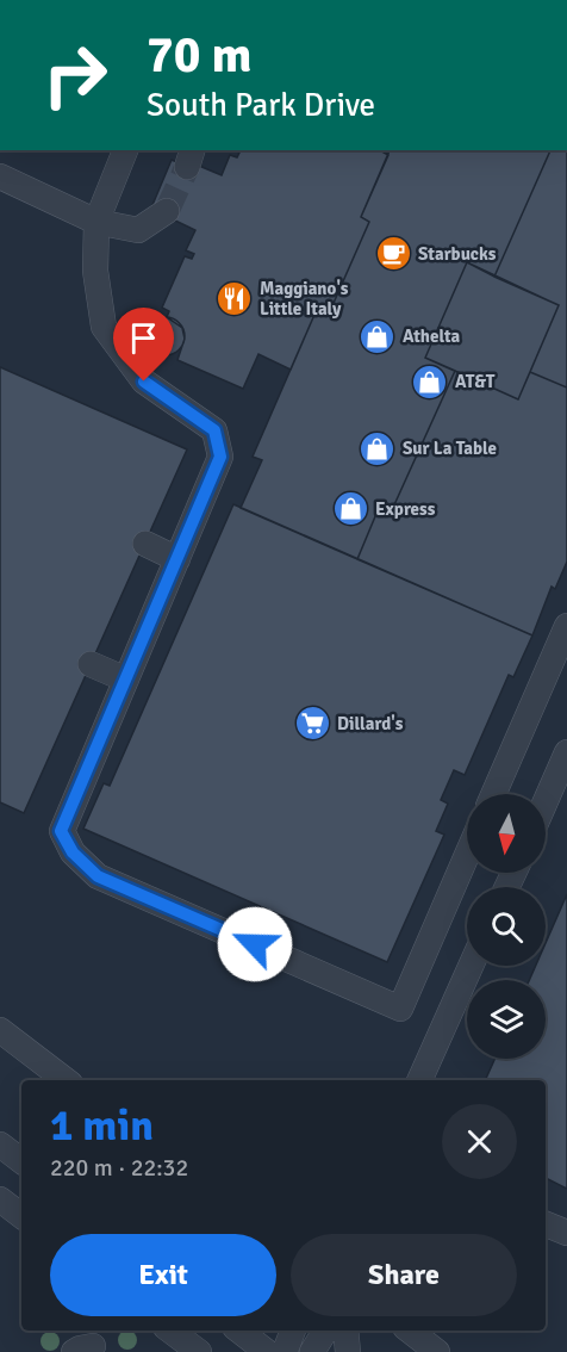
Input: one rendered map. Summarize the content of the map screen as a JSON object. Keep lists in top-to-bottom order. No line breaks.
{"places":{"cafe":["Starbucks"],"restaurant":["Maggiano's Little Italy"],"shop":["Athelta","AT&T","Sur La Table","Express"],"supermarket":["Dillard's"]},"north":"bottom","page":{"turn":["70 m","South Park Drive"],"heading":["1 min","220 m · 22:32"],"buttons":["Exit","Share"]}}
